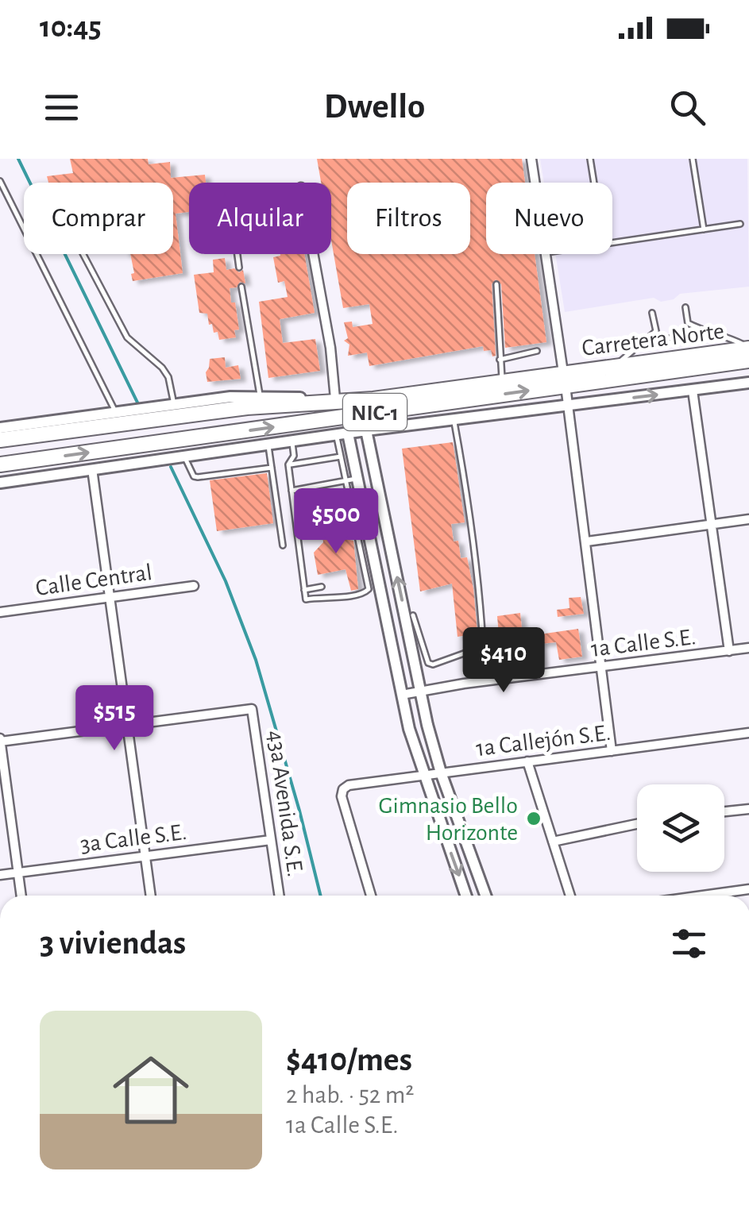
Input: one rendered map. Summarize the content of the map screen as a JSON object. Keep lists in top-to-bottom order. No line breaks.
{"streets":{"highway":["Carretera Norte","NIC-1"],"street":["Calle Central","1a Calle S.E.","1a Callejón S.E.","43a Avenida S.E.","3a Calle S.E."]},"crossings":[["Carretera Norte","NIC-1"],["43a Avenida S.E.","3a Calle S.E."]],"places":["Gimnasio Bello Horizonte"],"page":{"status":"10:45","header":"Dwello","chip":["Comprar","Alquilar","Filtros","Nuevo"],"price":["$500","$410","$515"],"heading":"3 viviendas","list":[{"name":"$410/mes","note":"2 hab. · 52 m² · 1a Calle S.E."}]}}
